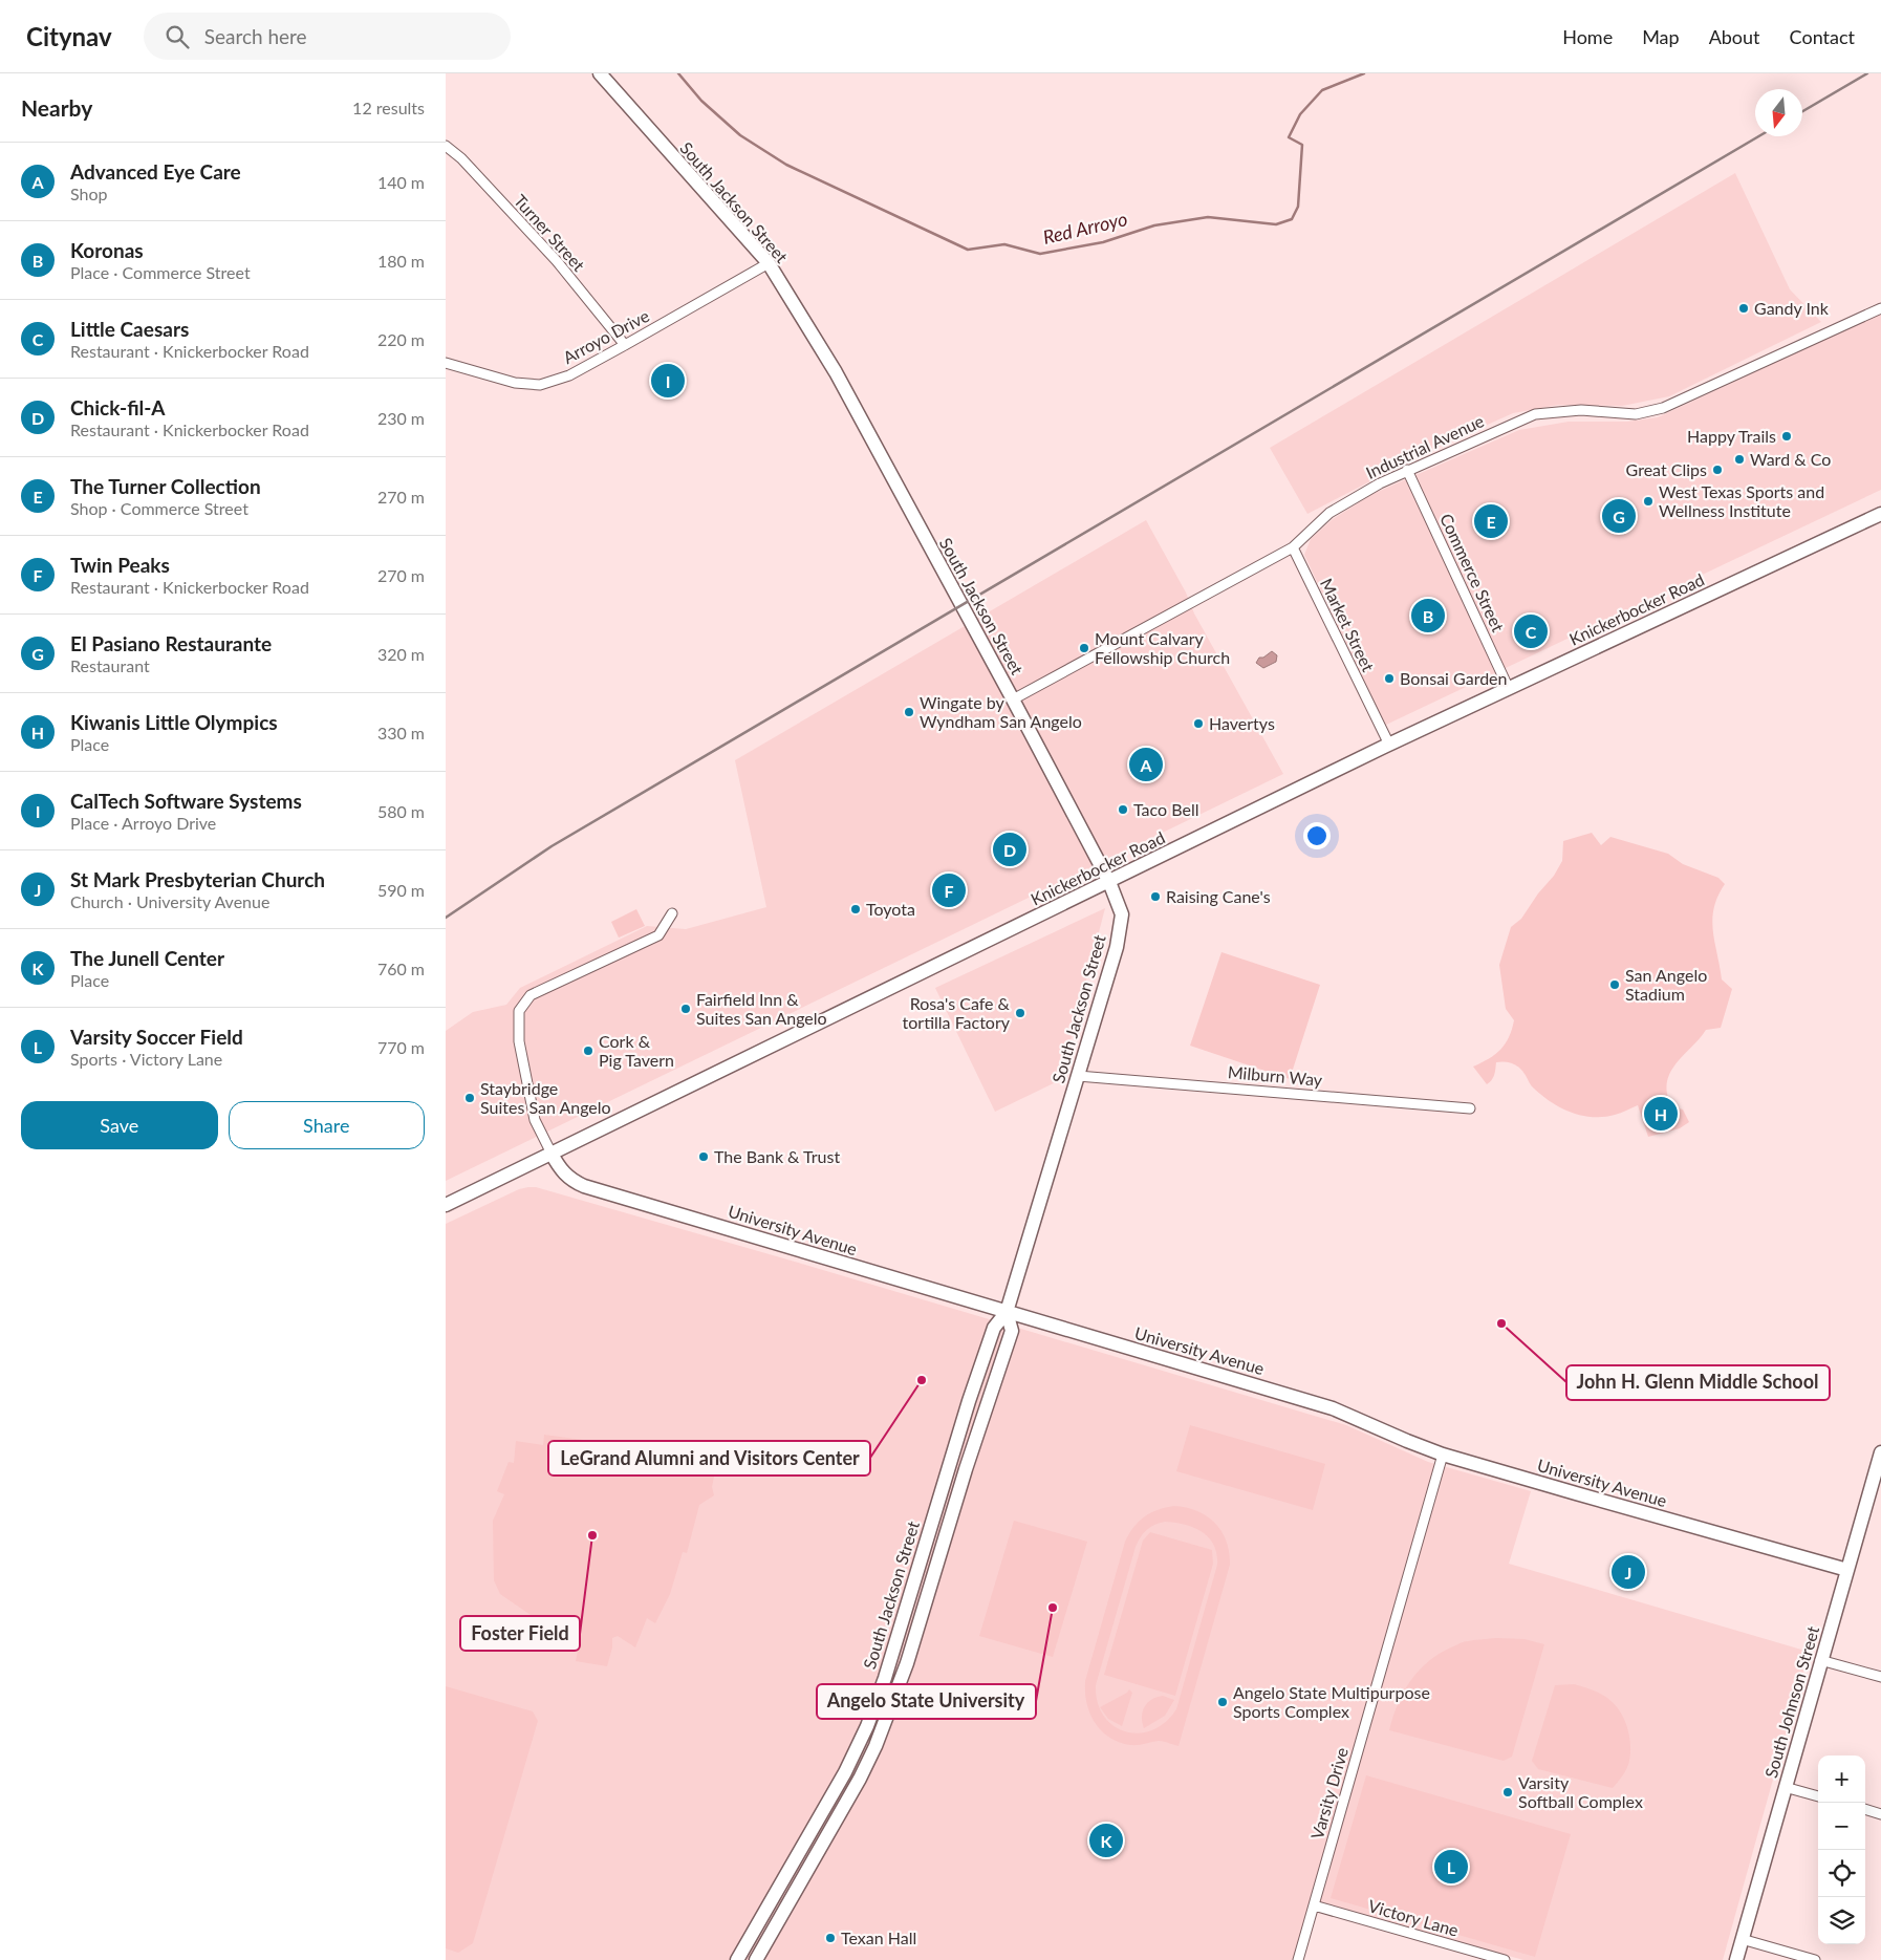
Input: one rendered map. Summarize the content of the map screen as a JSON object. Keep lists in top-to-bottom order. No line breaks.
{"streets":{"street":["South Jackson Street","Turner Street","Arroyo Drive","Industrial Avenue","Commerce Street","Knickerbocker Road","Market Street","Milburn Way","University Avenue","South Johnson Street","Varsity Drive","Victory Lane"]},"crossings":[["South Jackson Street","Arroyo Drive"],["South Jackson Street","Industrial Avenue"],["South Jackson Street","Knickerbocker Road"],["South Jackson Street","Milburn Way"],["South Jackson Street","University Avenue"],["Turner Street","Arroyo Drive"],["Industrial Avenue","Commerce Street"],["Industrial Avenue","Market Street"],["Commerce Street","Knickerbocker Road"],["Knickerbocker Road","Market Street"],["Knickerbocker Road","University Avenue"],["University Avenue","South Johnson Street"],["University Avenue","Varsity Drive"],["Varsity Drive","Victory Lane"]],"water":["Red Arroyo"],"places":["Gandy Ink","Happy Trails","Ward & Co","Great Clips","West Texas Sports and Wellness Institute","Mount Calvary Fellowship Church","Bonsai Garden","Wingate by Wyndham San Angelo","Havertys","Taco Bell","Raising Cane's","Toyota","San Angelo Stadium","Fairfield Inn & Suites San Angelo","Rosa's Cafe & tortilla Factory","Cork & Pig Tavern","Staybridge Suites San Angelo","The Bank & Trust","John H. Glenn Middle School","LeGrand Alumni and Visitors Center","Foster Field","Angelo State University","Angelo State Multipurpose Sports Complex","Varsity Softball Complex","Texan Hall"],"north":"bottom","page":{"header":"Citynav","search":"Search here","nav":["Home","Map","About","Contact"],"heading":["Nearby","12 results"],"list":[{"mark":"A","name":"Advanced Eye Care","note":"Shop","value":"140 m"},{"mark":"B","name":"Koronas","note":"Place · Commerce Street","value":"180 m"},{"mark":"C","name":"Little Caesars","note":"Restaurant · Knickerbocker Road","value":"220 m"},{"mark":"D","name":"Chick-fil-A","note":"Restaurant · Knickerbocker Road","value":"230 m"},{"mark":"E","name":"The Turner Collection","note":"Shop · Commerce Street","value":"270 m"},{"mark":"F","name":"Twin Peaks","note":"Restaurant · Knickerbocker Road","value":"270 m"},{"mark":"G","name":"El Pasiano Restaurante","note":"Restaurant","value":"320 m"},{"mark":"H","name":"Kiwanis Little Olympics","note":"Place","value":"330 m"},{"mark":"I","name":"CalTech Software Systems","note":"Place · Arroyo Drive","value":"580 m"},{"mark":"J","name":"St Mark Presbyterian Church","note":"Church · University Avenue","value":"590 m"},{"mark":"K","name":"The Junell Center","note":"Place","value":"760 m"},{"mark":"L","name":"Varsity Soccer Field","note":"Sports · Victory Lane","value":"770 m"}],"pins":["I","G","E","B","C","A","D","F","H","J","K","L"],"buttons":["Save","Share"],"map_buttons":["+","−"]}}
